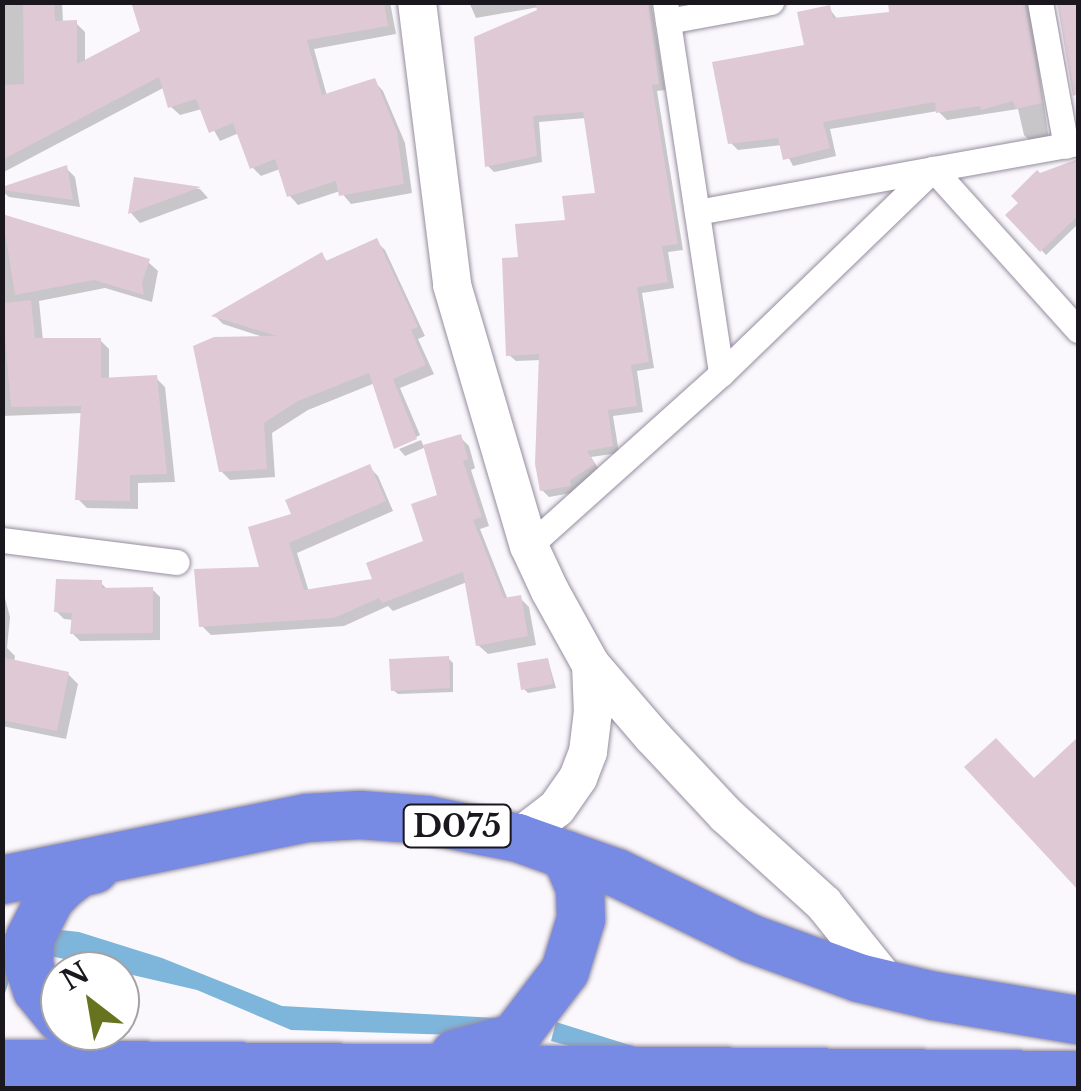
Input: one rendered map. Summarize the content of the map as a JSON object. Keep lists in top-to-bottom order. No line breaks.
{"streets":{"highway":["D075"]},"north":"top left"}
